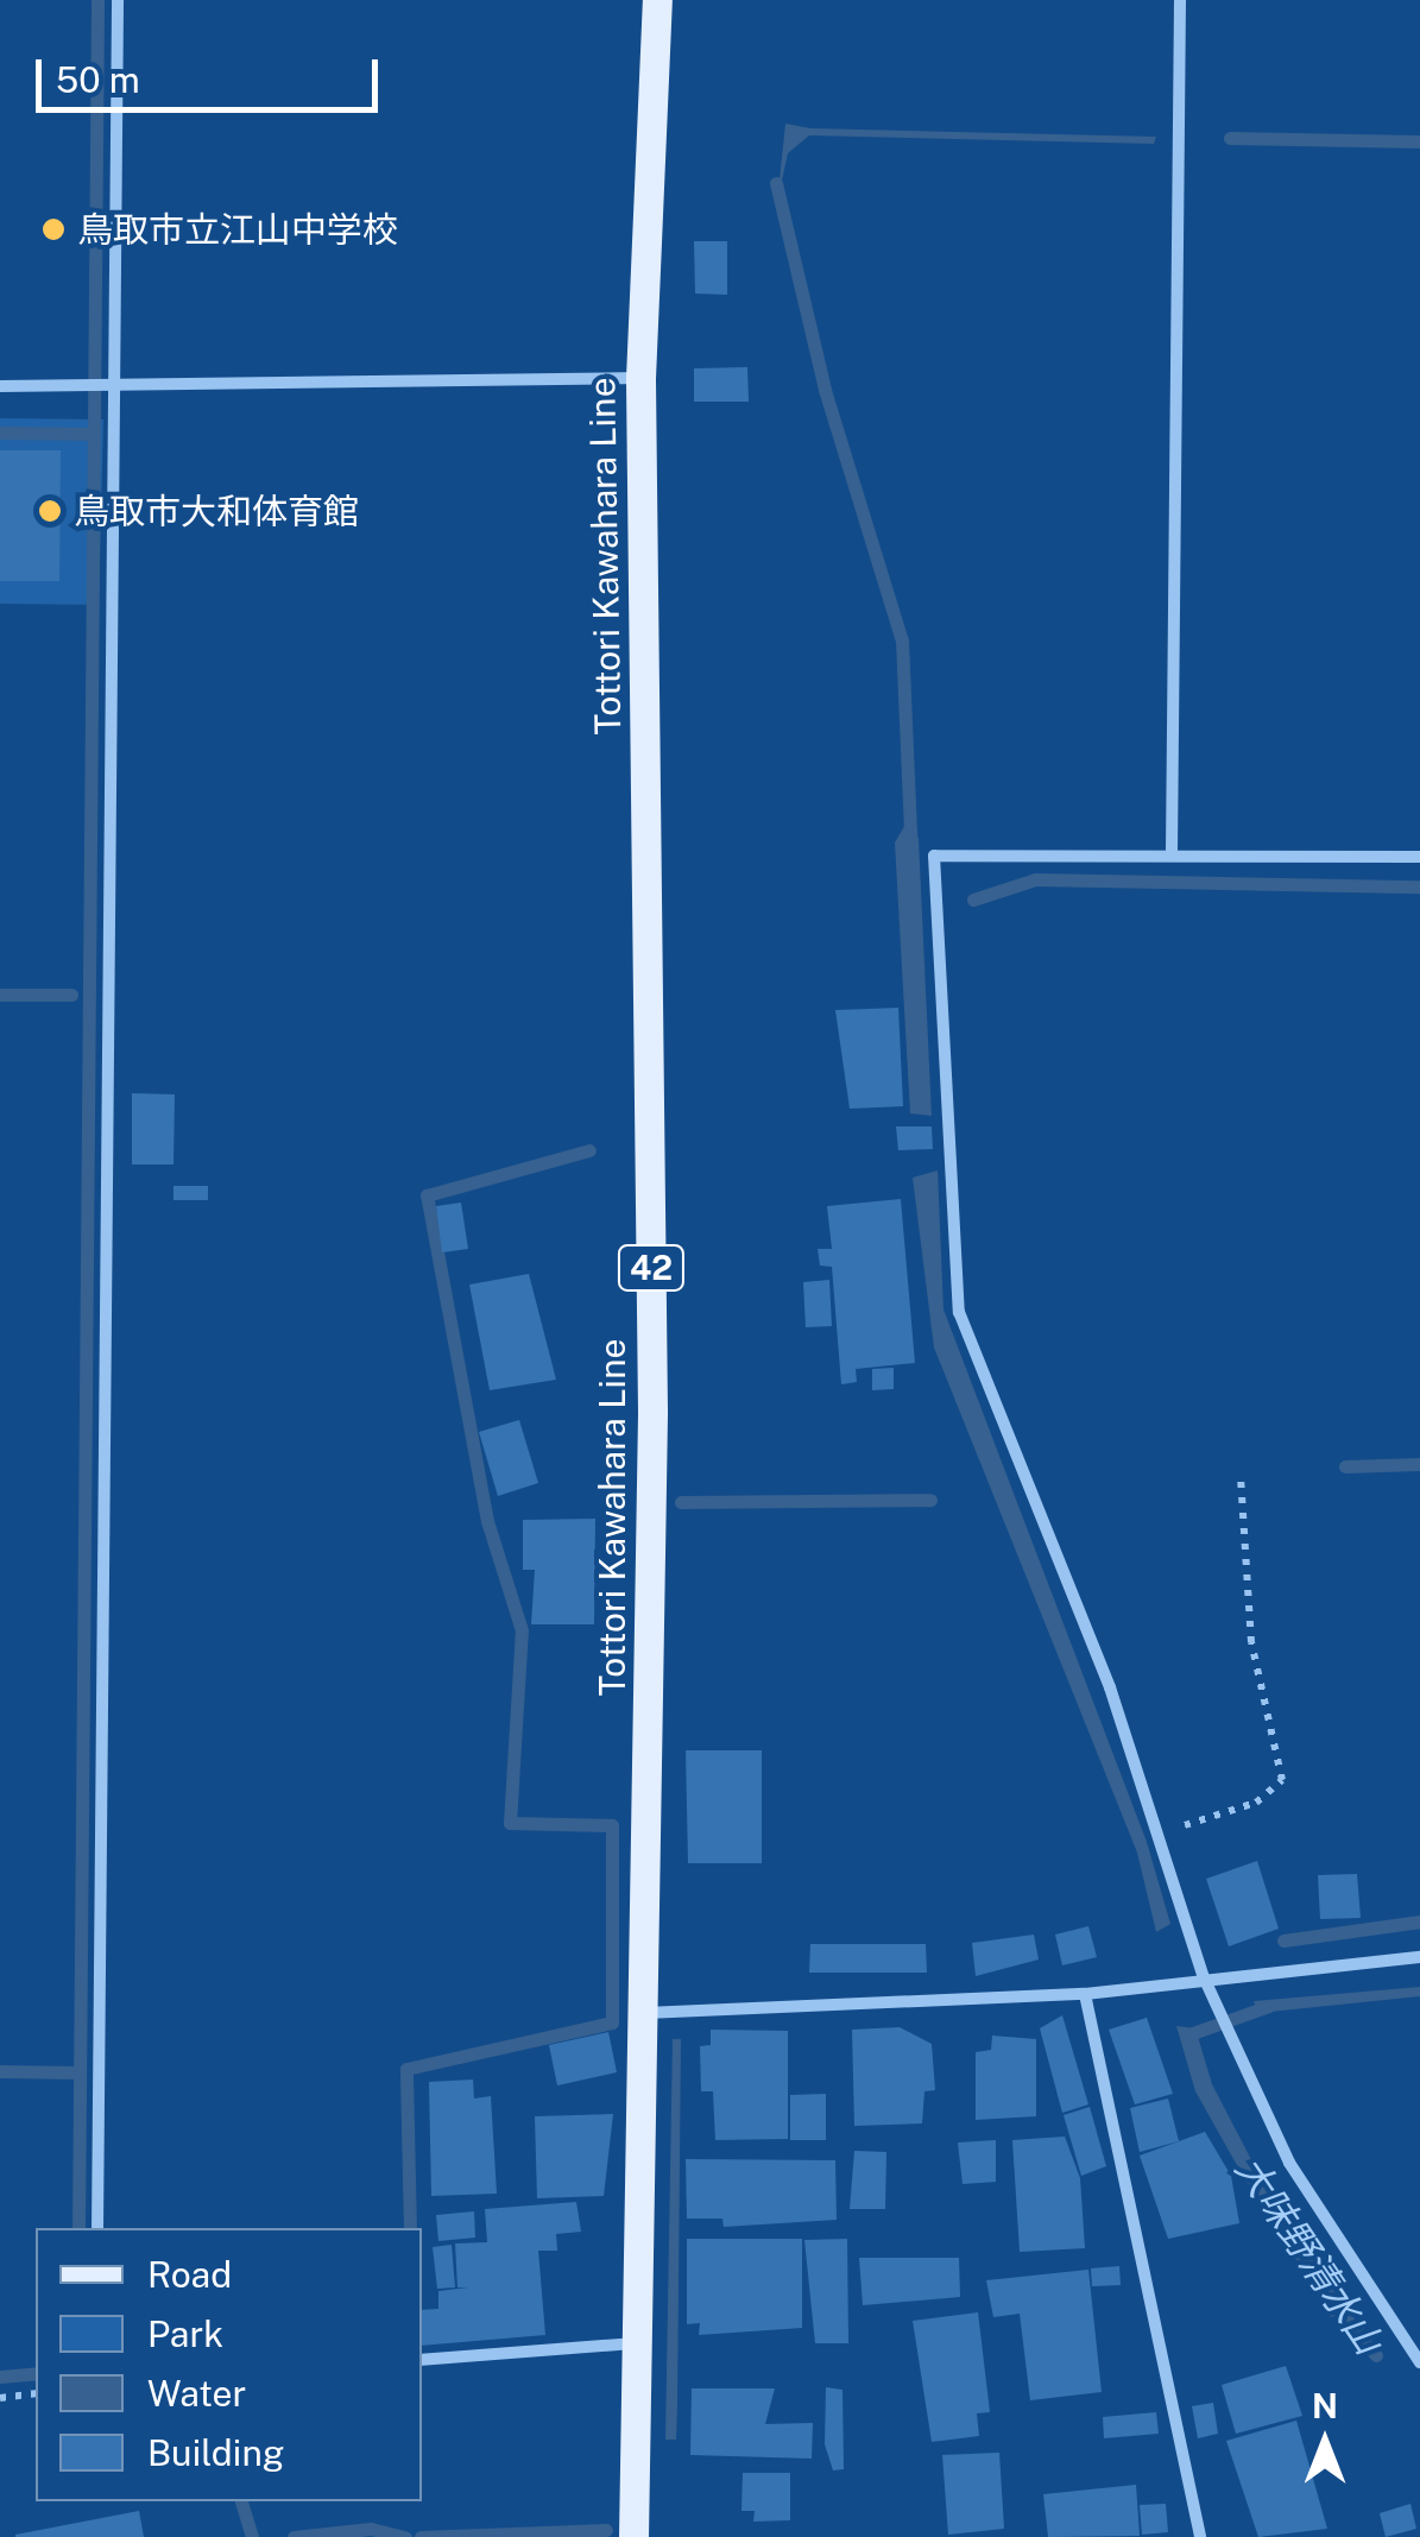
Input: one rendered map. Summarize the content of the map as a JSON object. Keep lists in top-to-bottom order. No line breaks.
{"streets":{"main road":["Tottori Kawahara Line","42"]},"water":["大味野清水山"],"places":["鳥取市立江山中学校","鳥取市大和体育館"],"legend":["Road","Park","Water","Building"],"scale_bar":"50 m","north":"top"}
